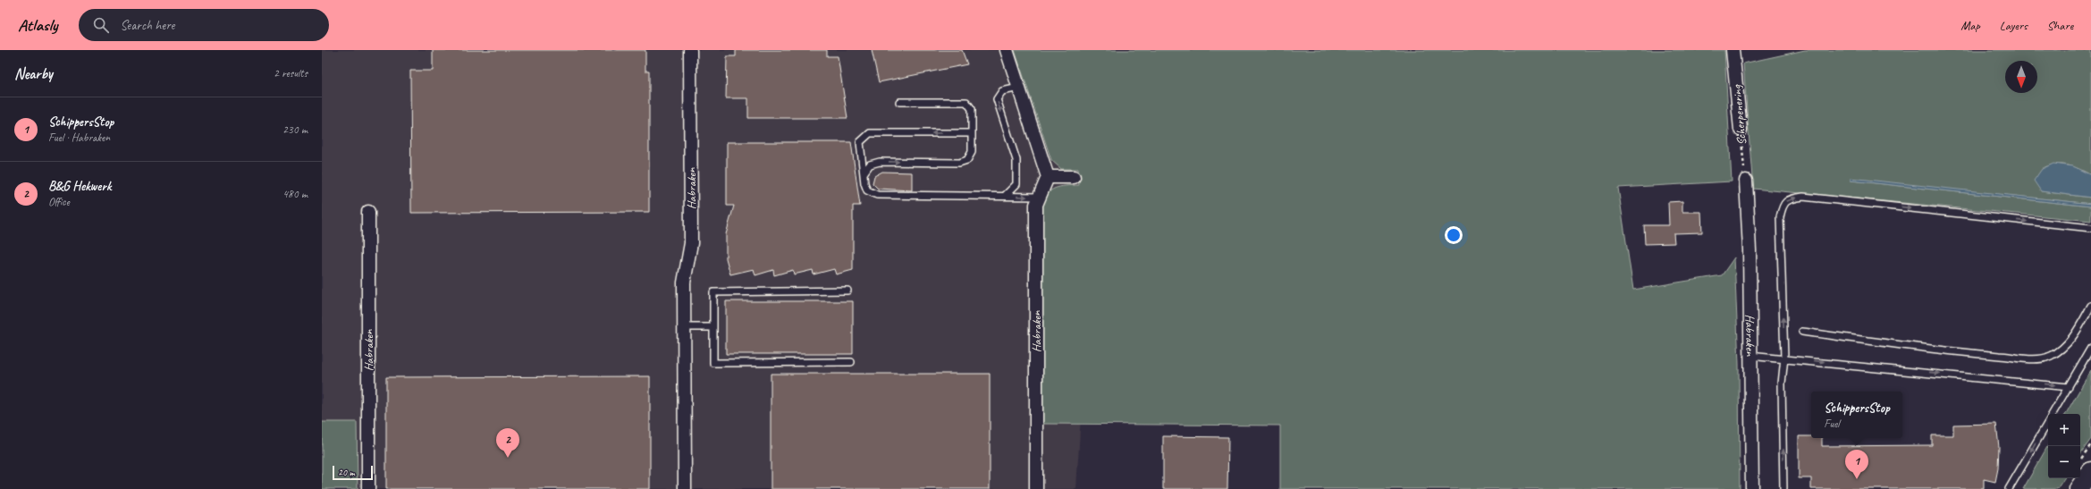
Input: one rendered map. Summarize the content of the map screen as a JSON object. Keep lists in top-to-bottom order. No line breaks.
{"streets":{"street":["Scherpenering","Habraken"]},"crossings":[["Scherpenering","Habraken"]],"scale_bar":"20 m","north":"bottom","page":{"header":"Atlasly","search":"Search here","nav":["Map","Layers","Share"],"heading":["Nearby","2 results"],"list":[{"mark":"1","name":"SchippersStop","note":"Fuel · Habraken","value":"230 m"},{"mark":"2","name":"B&G Hekwerk","note":"Office","value":"480 m"}],"popup":["SchippersStop","Fuel"],"map_buttons":["+","−"],"pins":["2","1"],"scale":"20 m"}}
